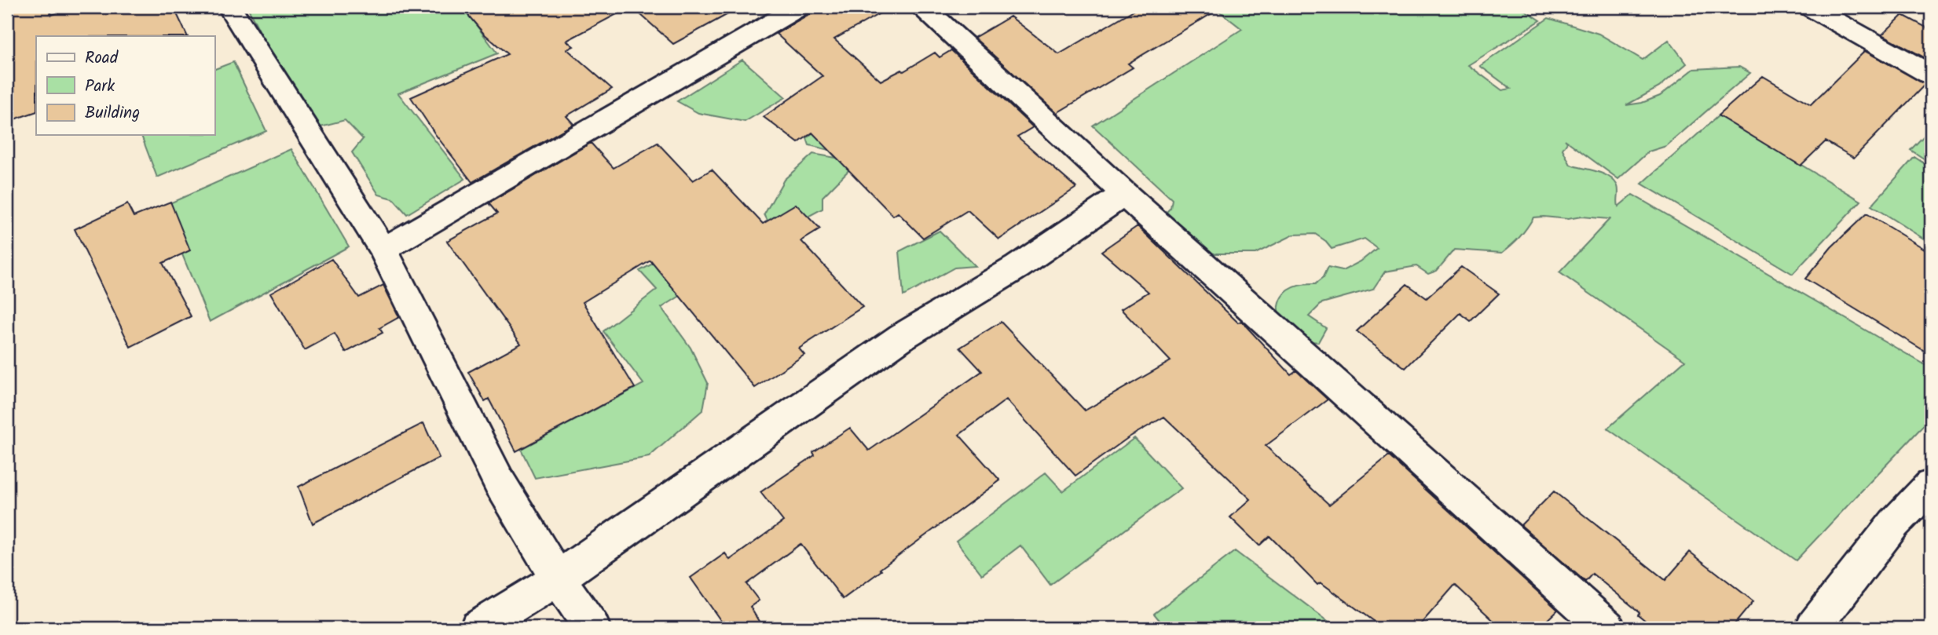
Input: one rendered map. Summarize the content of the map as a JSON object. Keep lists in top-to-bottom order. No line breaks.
{"legend":["Road","Park","Building"]}
